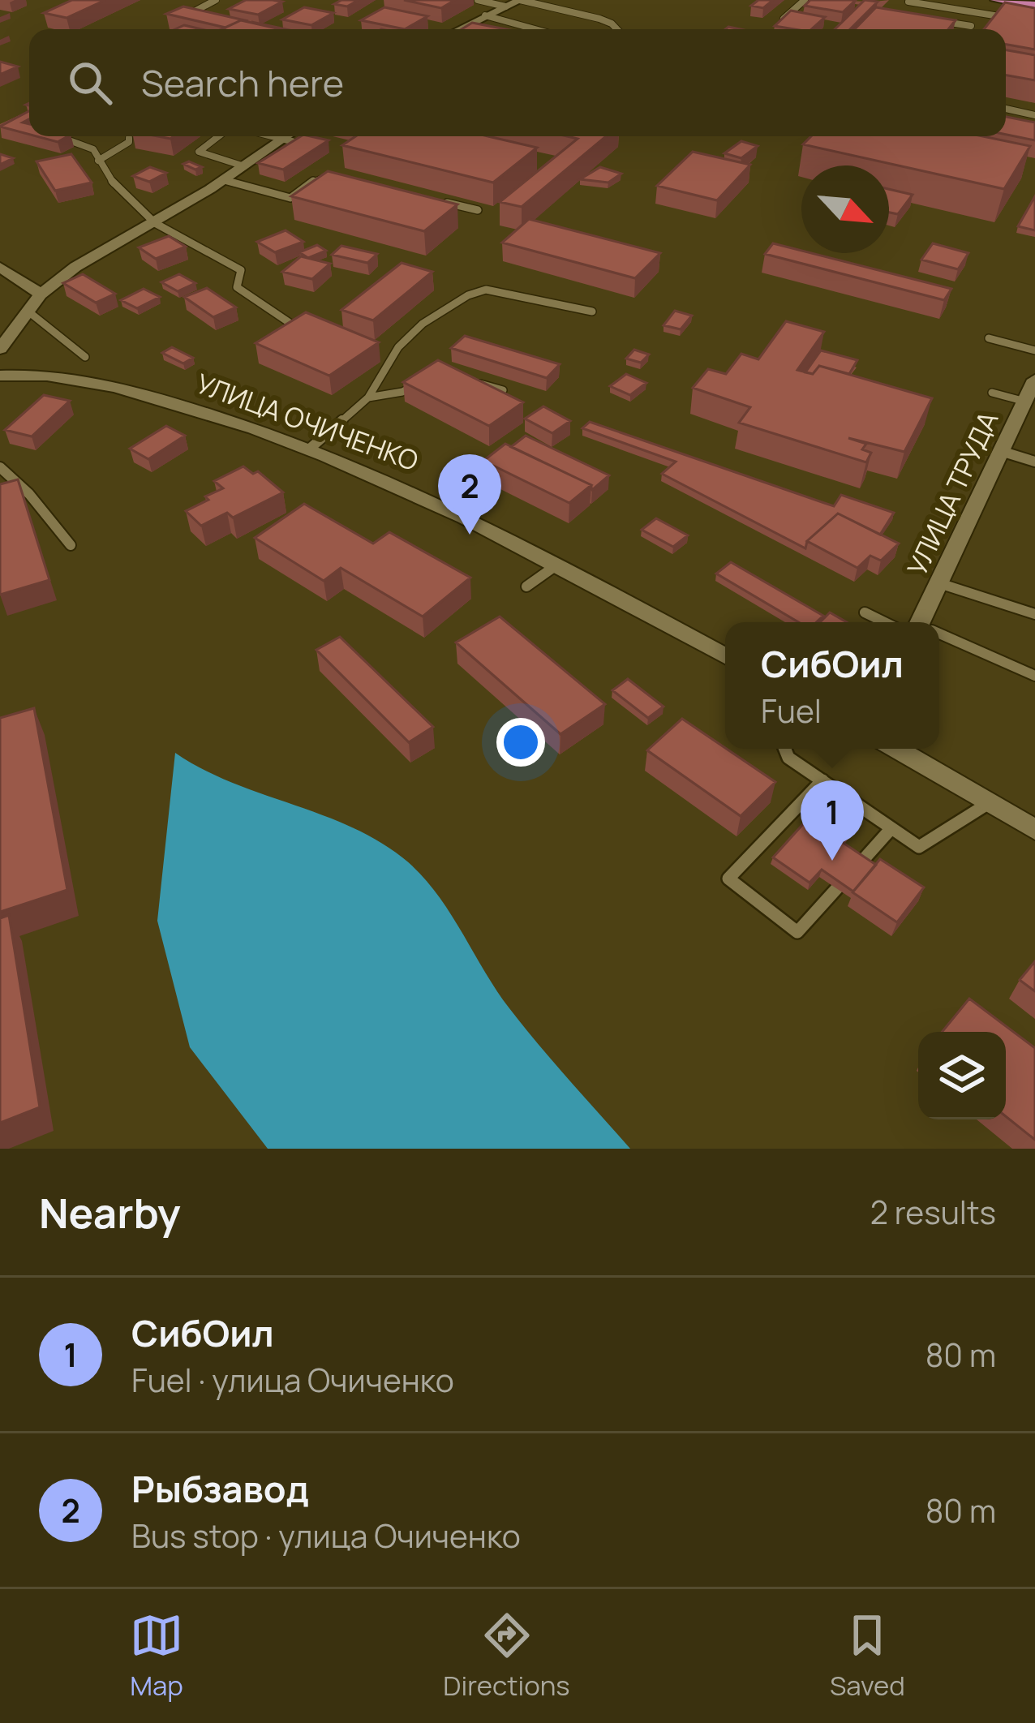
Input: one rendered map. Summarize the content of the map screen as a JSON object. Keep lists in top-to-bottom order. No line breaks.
{"streets":{"street":["УЛИЦА ОЧИЧЕНКО","УЛИЦА ТРУДА"]},"north":"bottom right","page":{"search":"Search here","pins":["2","1"],"popup":["СибОил","Fuel"],"heading":["Nearby","2 results"],"list":[{"mark":"1","name":"СибОил","note":"Fuel · улица Очиченко","value":"80 m"},{"mark":"2","name":"Рыбзавод","note":"Bus stop · улица Очиченко","value":"80 m"}],"nav":["Map","Directions","Saved"]}}
